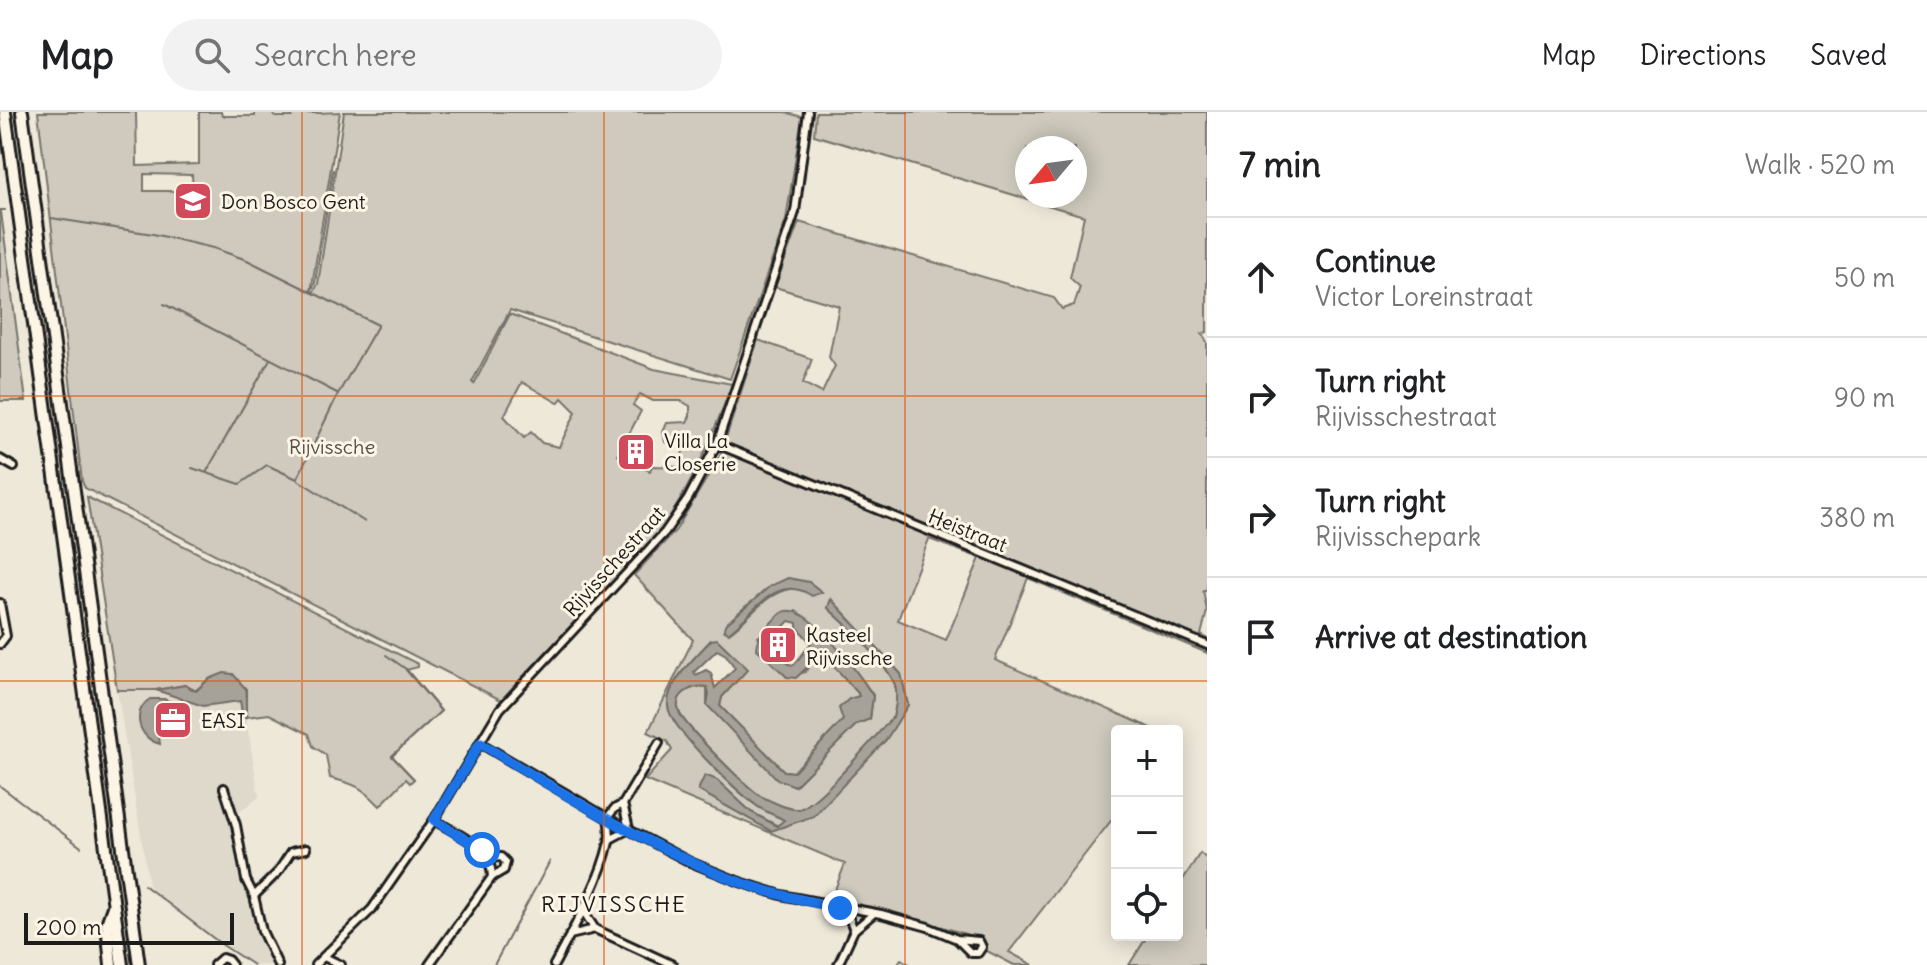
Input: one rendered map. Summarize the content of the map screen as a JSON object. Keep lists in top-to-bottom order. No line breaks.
{"streets":{"street":["Heistraat","Rijvisschestraat"]},"crossings":[["Heistraat","Rijvisschestraat"]],"districts":["RIJVISSCHE"],"parks":["Rijvissche"],"places":{"school or university":["Don Bosco Gent"],"building":["Villa La Closerie","Kasteel Rijvissche"],"office":["EASI"]},"scale_bar":"200 m","north":"bottom left","page":{"header":"Map","search":"Search here","nav":["Map","Directions","Saved"],"heading":["7 min","Walk · 520 m"],"list":[["Continue","Victor Loreinstraat","50 m"],["Turn right","Rijvisschestraat","90 m"],["Turn right","Rijvisschepark","380 m"],"Arrive at destination"],"map_buttons":["+","−"],"scale":"200 m"}}
